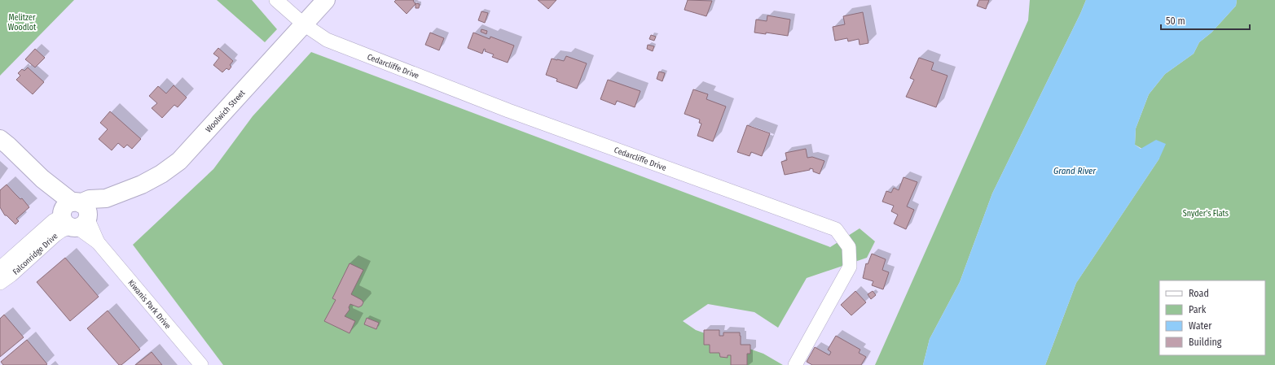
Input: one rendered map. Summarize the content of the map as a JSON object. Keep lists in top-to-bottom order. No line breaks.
{"streets":{"street":["Cedarcliffe Drive","Woolwich Street","Falconridge Drive","Kiwanis Park Drive"]},"crossings":[["Cedarcliffe Drive","Woolwich Street"],["Woolwich Street","Falconridge Drive"],["Woolwich Street","Kiwanis Park Drive"],["Falconridge Drive","Kiwanis Park Drive"]],"water":["Grand River"],"parks":["Melitzer Woodlot","Snyder's Flats"],"legend":["Road","Park","Water","Building"],"scale_bar":"50 m"}
